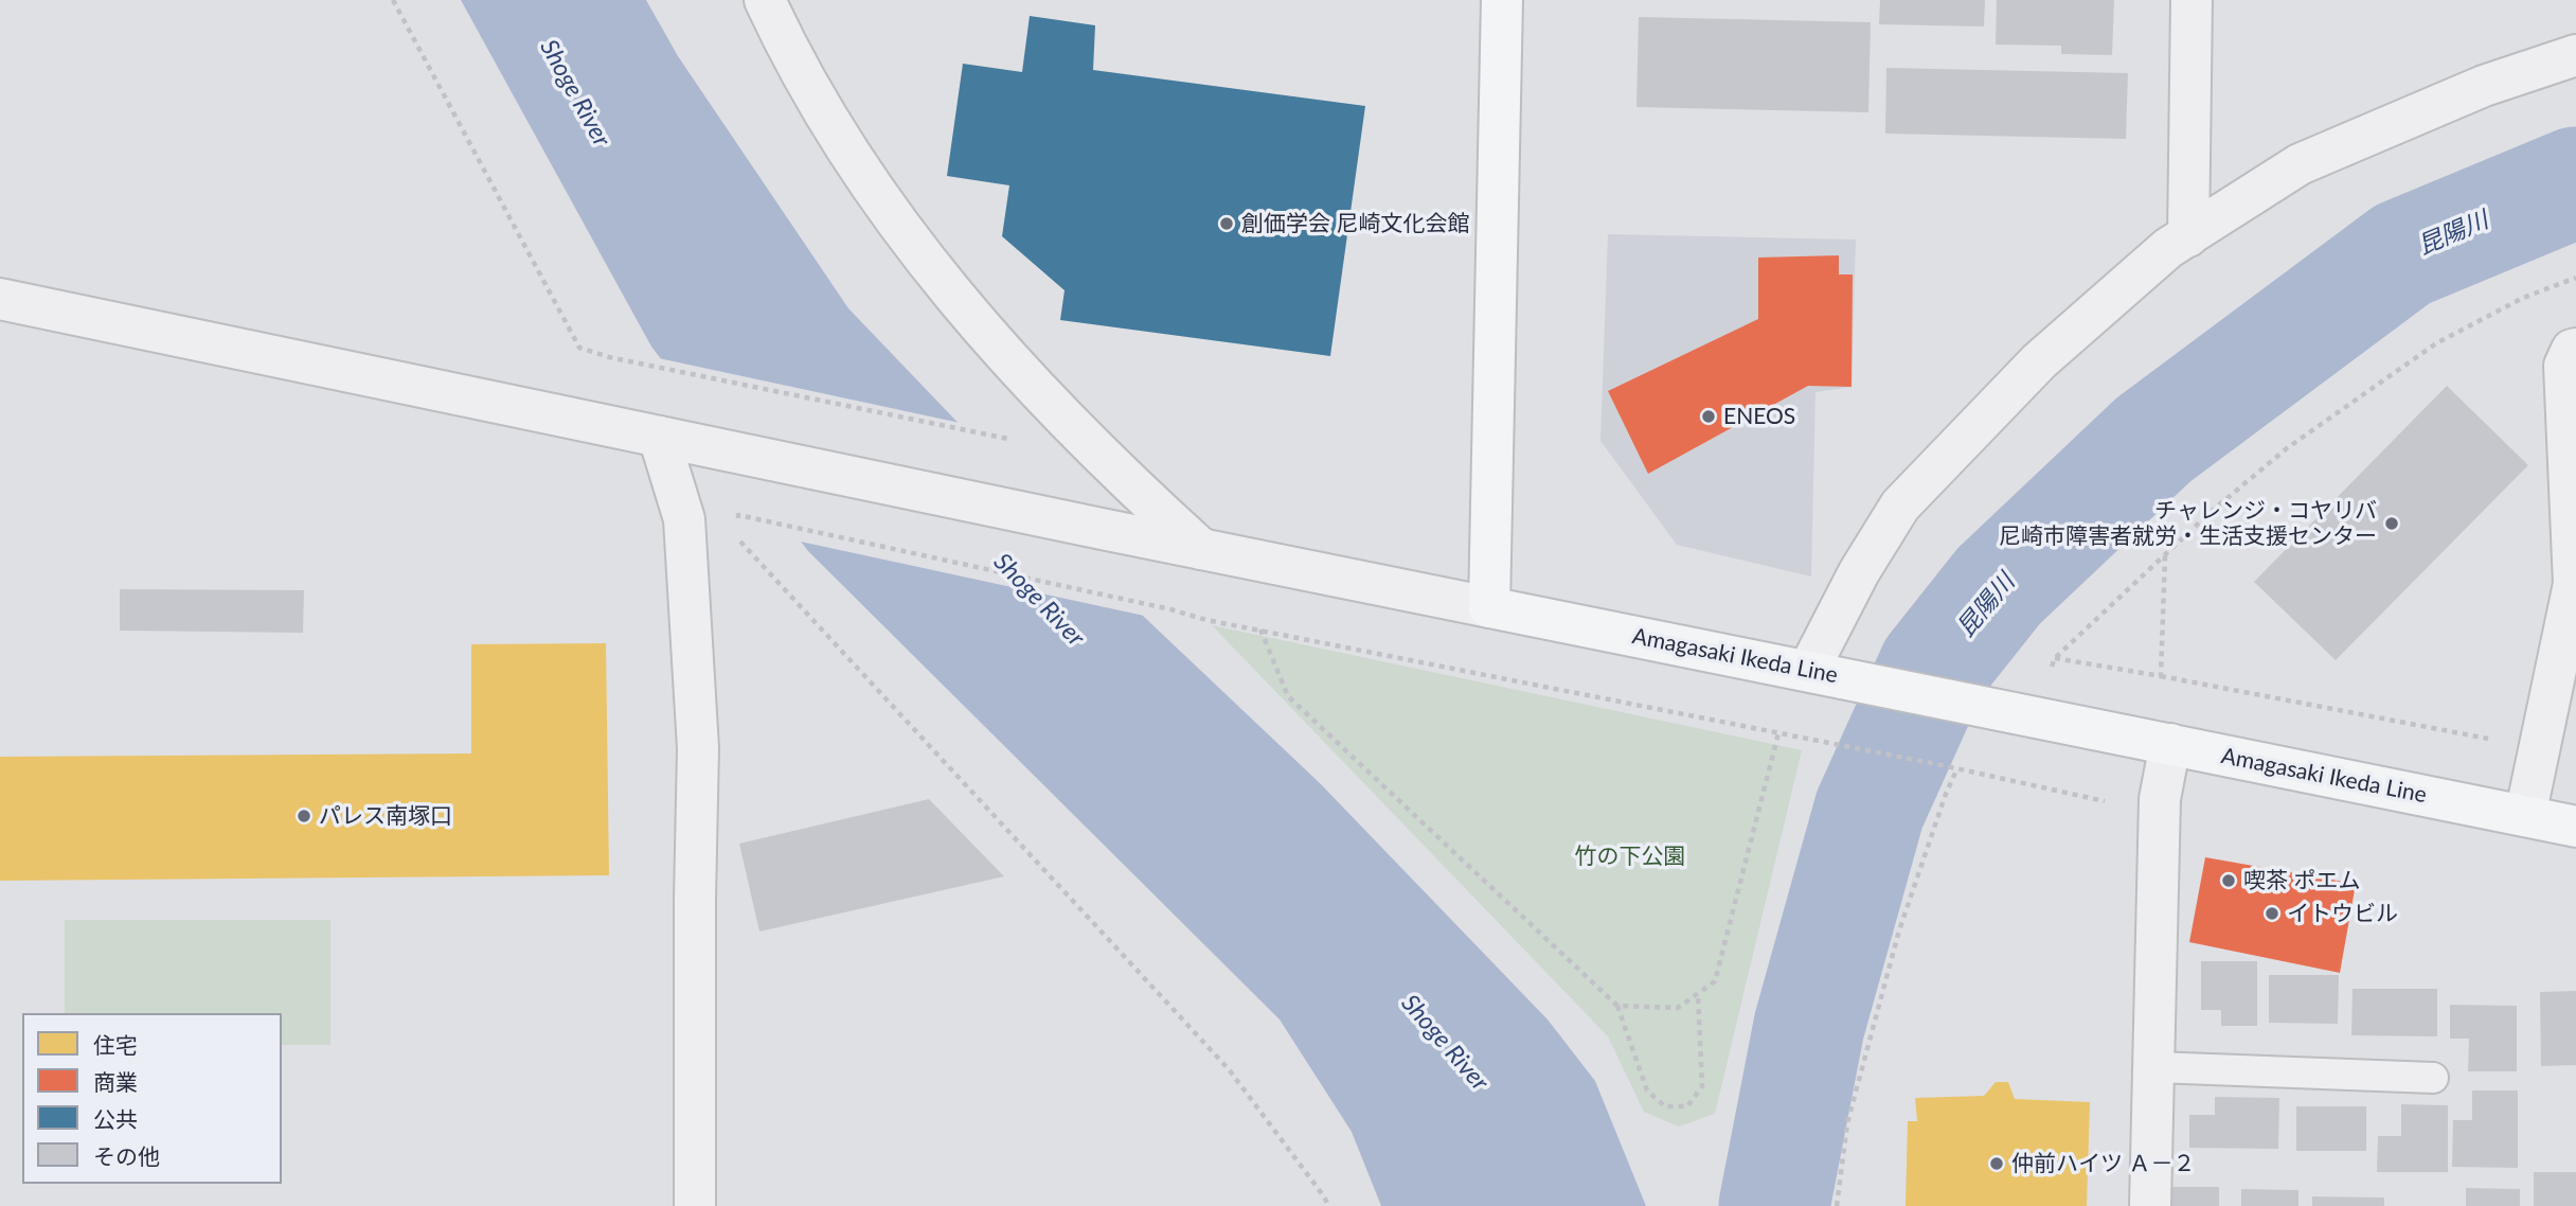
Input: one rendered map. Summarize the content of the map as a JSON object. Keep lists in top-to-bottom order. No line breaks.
{"streets":{"main road":["Amagasaki Ikeda Line"]},"water":["Shoge River","昆陽川"],"parks":["竹の下公園"],"places":["創価学会 尼崎文化会館","ENEOS","チャレンジ・コヤリバ 尼崎市障害者就労・生活支援センター","パレス南塚口","喫茶 ポエム","イトウビル","仲前ハイツ Ａ－２"],"legend":["住宅","商業","公共","その他"]}
